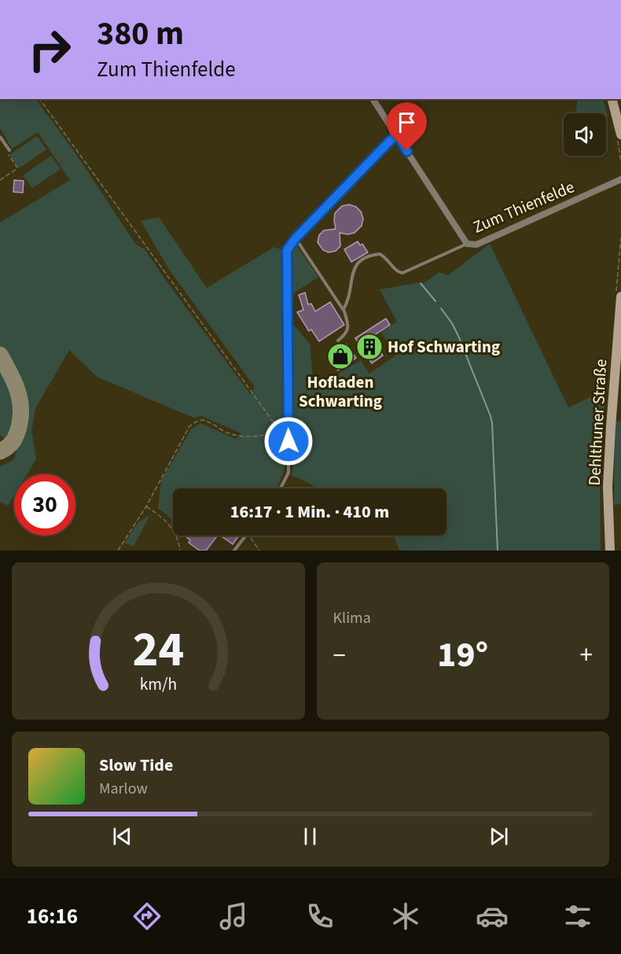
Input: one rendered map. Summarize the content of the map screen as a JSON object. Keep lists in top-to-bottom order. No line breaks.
{"streets":{"street":["Zum Thienfelde","Dehlthuner Straße"]},"places":{"building":["Hof Schwarting"],"shop":["Hofladen Schwarting"]},"page":{"turn":["380 m","Zum Thienfelde"],"limit":"30","trip":"16:17 · 1 Min. · 410 m","tile":"Klima","heat":["−","19°","+"],"song":["Slow Tide","Marlow"],"tabs":"16:16","gauge":["24","km/h"]}}
